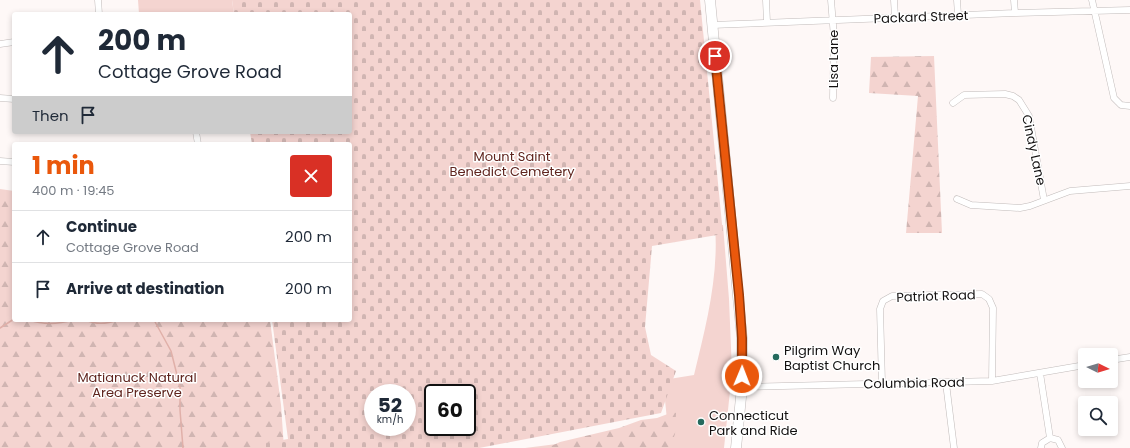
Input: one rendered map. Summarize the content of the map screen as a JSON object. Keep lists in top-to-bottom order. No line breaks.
{"streets":{"street":["Packard Street","Lisa Lane","Cindy Lane","Patriot Road","Columbia Road"]},"crossings":[["Packard Street","Lisa Lane"],["Patriot Road","Columbia Road"]],"parks":["Mount Saint Benedict Cemetery","Matianuck Natural Area Preserve"],"places":["Pilgrim Way Baptist Church","Connecticut Park and Ride"],"north":"right","page":{"turn":["200 m","Cottage Grove Road"],"then":"Then","heading":["1 min","400 m · 19:45"],"list":[{"name":"Continue","note":"Cottage Grove Road","value":"200 m"},{"name":"Arrive at destination","value":"200 m"}],"speed":"52 km/h","limit":"60"}}
